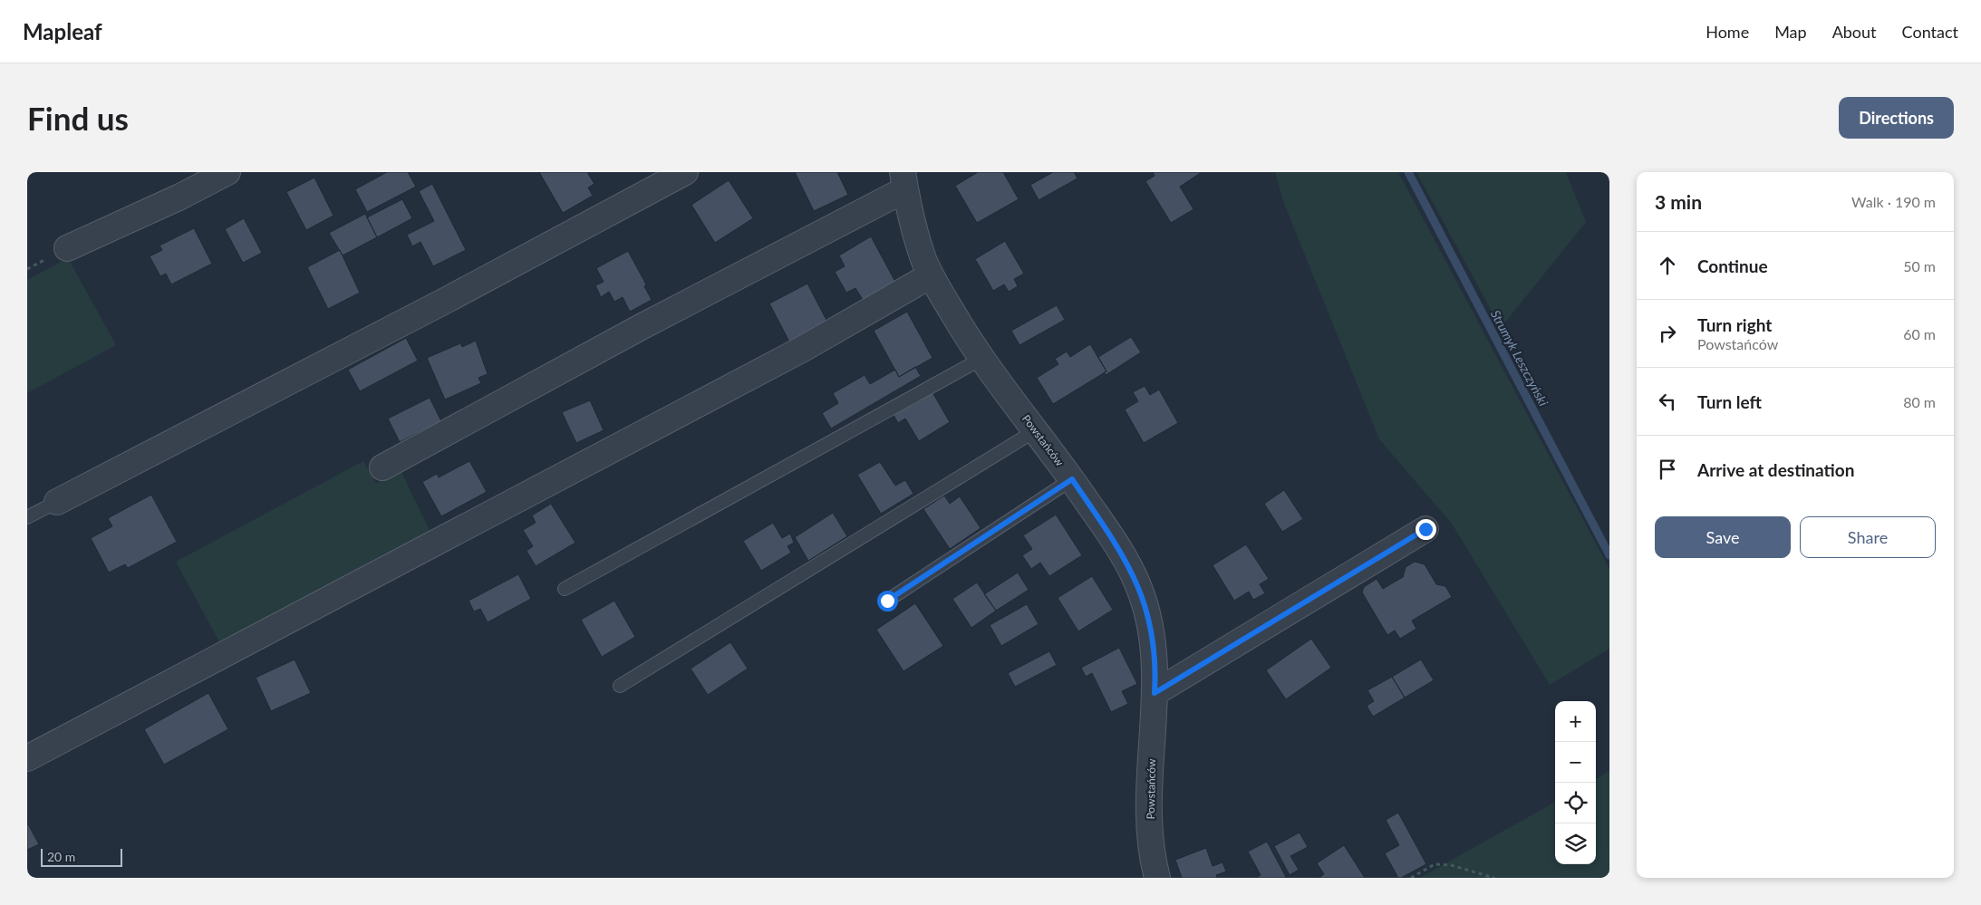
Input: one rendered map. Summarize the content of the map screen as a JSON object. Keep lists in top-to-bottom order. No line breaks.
{"streets":{"street":["Powstańców"]},"water":["Strumyk Leszczyński"],"scale_bar":"20 m","page":{"header":"Mapleaf","nav":["Home","Map","About","Contact"],"buttons":["Directions",["Save","Share"]],"title":"Find us","heading":["3 min","Walk · 190 m"],"list":[["Continue","50 m"],["Turn right","Powstańców","60 m"],["Turn left","80 m"],"Arrive at destination"],"map_buttons":["+","−"],"scale":"20 m"}}
